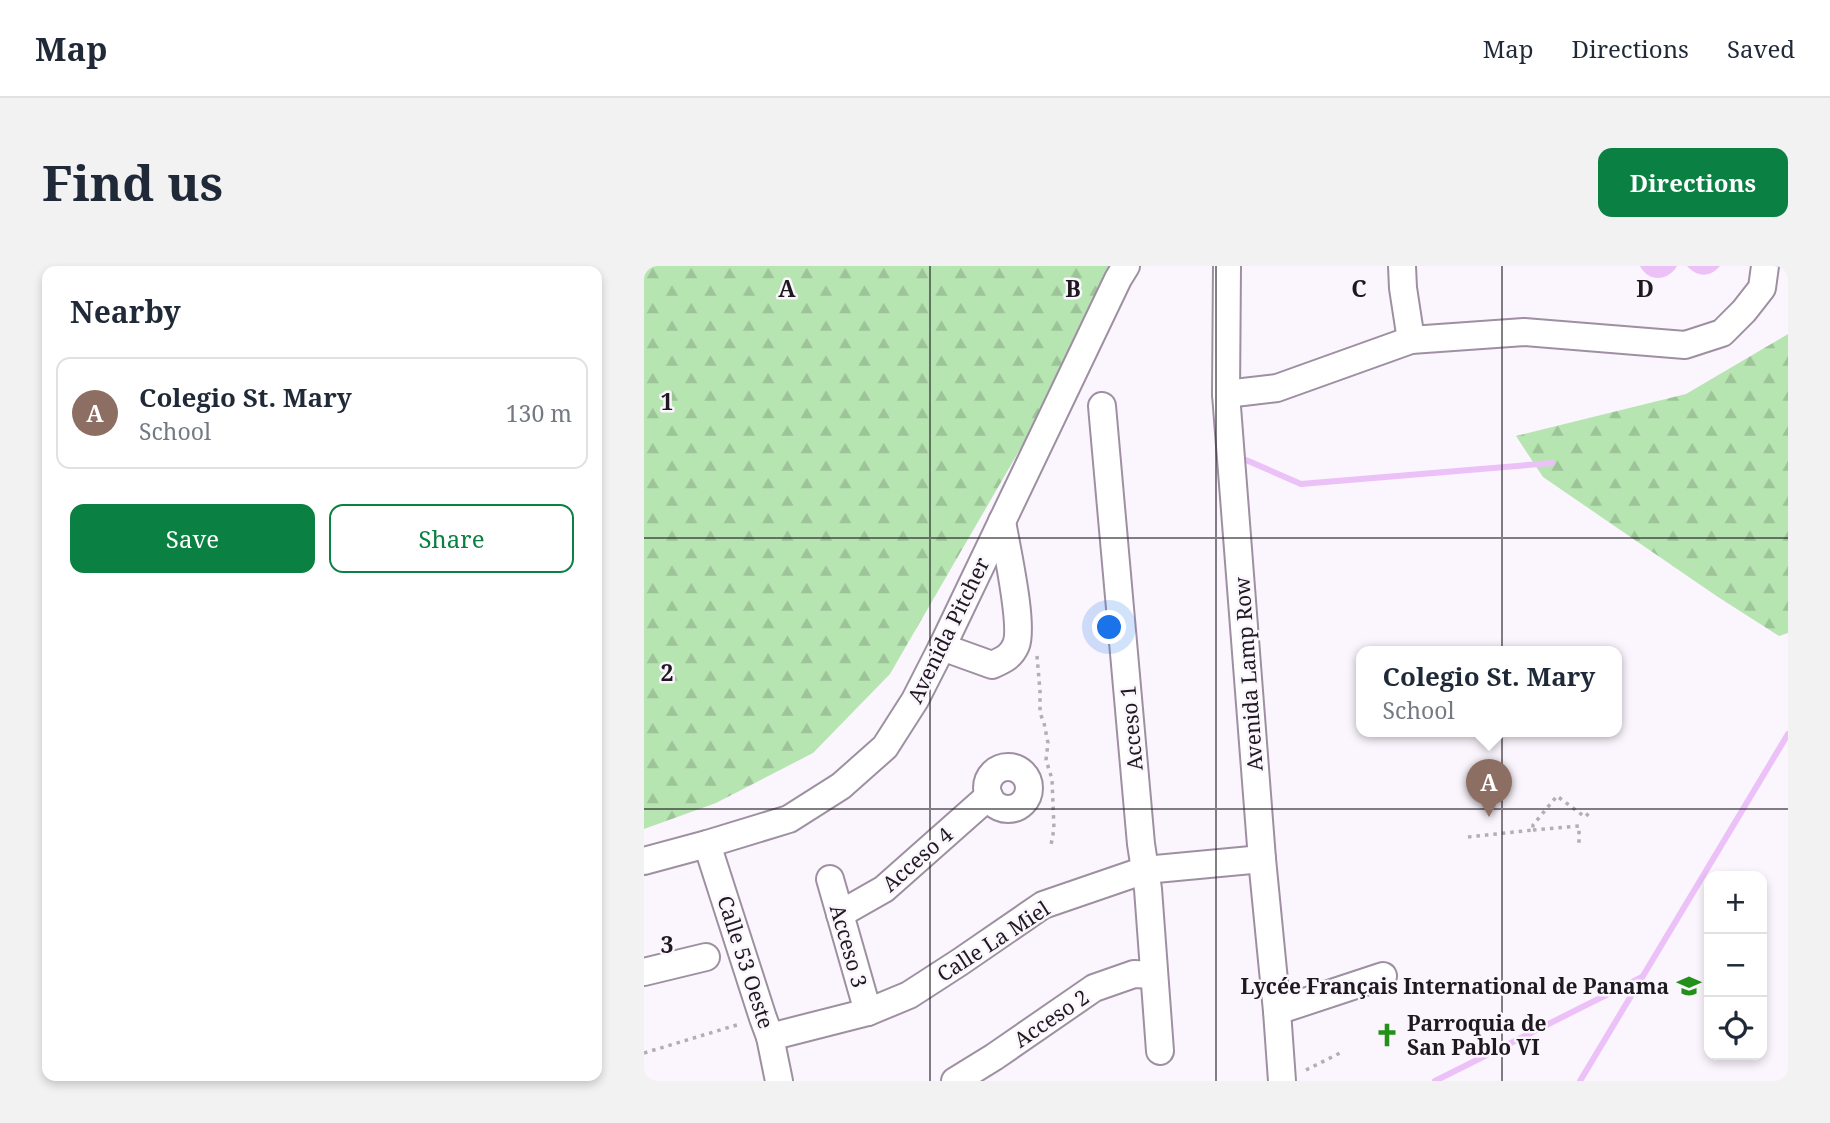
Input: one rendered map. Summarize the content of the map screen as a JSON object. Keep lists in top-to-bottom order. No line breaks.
{"streets":{"street":["Avenida Pitcher","Avenida Lamp Row","Acceso 1","Acceso 4","Calle La Miel","Acceso 3","Calle 53 Oeste","Acceso 2"]},"crossings":[["Avenida Pitcher","Calle 53 Oeste"],["Avenida Lamp Row","Calle La Miel"],["Acceso 1","Calle La Miel"],["Acceso 1","Acceso 2"],["Acceso 4","Acceso 3"],["Calle La Miel","Acceso 3"],["Calle La Miel","Calle 53 Oeste"]],"places":{"school or university":["Lycée Français International de Panama"],"church":["Parroquia de San Pablo VI"]},"page":{"header":"Map","nav":["Map","Directions","Saved"],"buttons":["Directions",["Save","Share"]],"title":"Find us","heading":"Nearby","list":[{"mark":"A","name":"Colegio St. Mary","note":"School","value":"130 m"}],"popup":["Colegio St. Mary","School"],"pins":"A","map_buttons":["+","−"]},"grid":{"columns":["A","B","C","D"],"rows":["1","2","3"]}}
